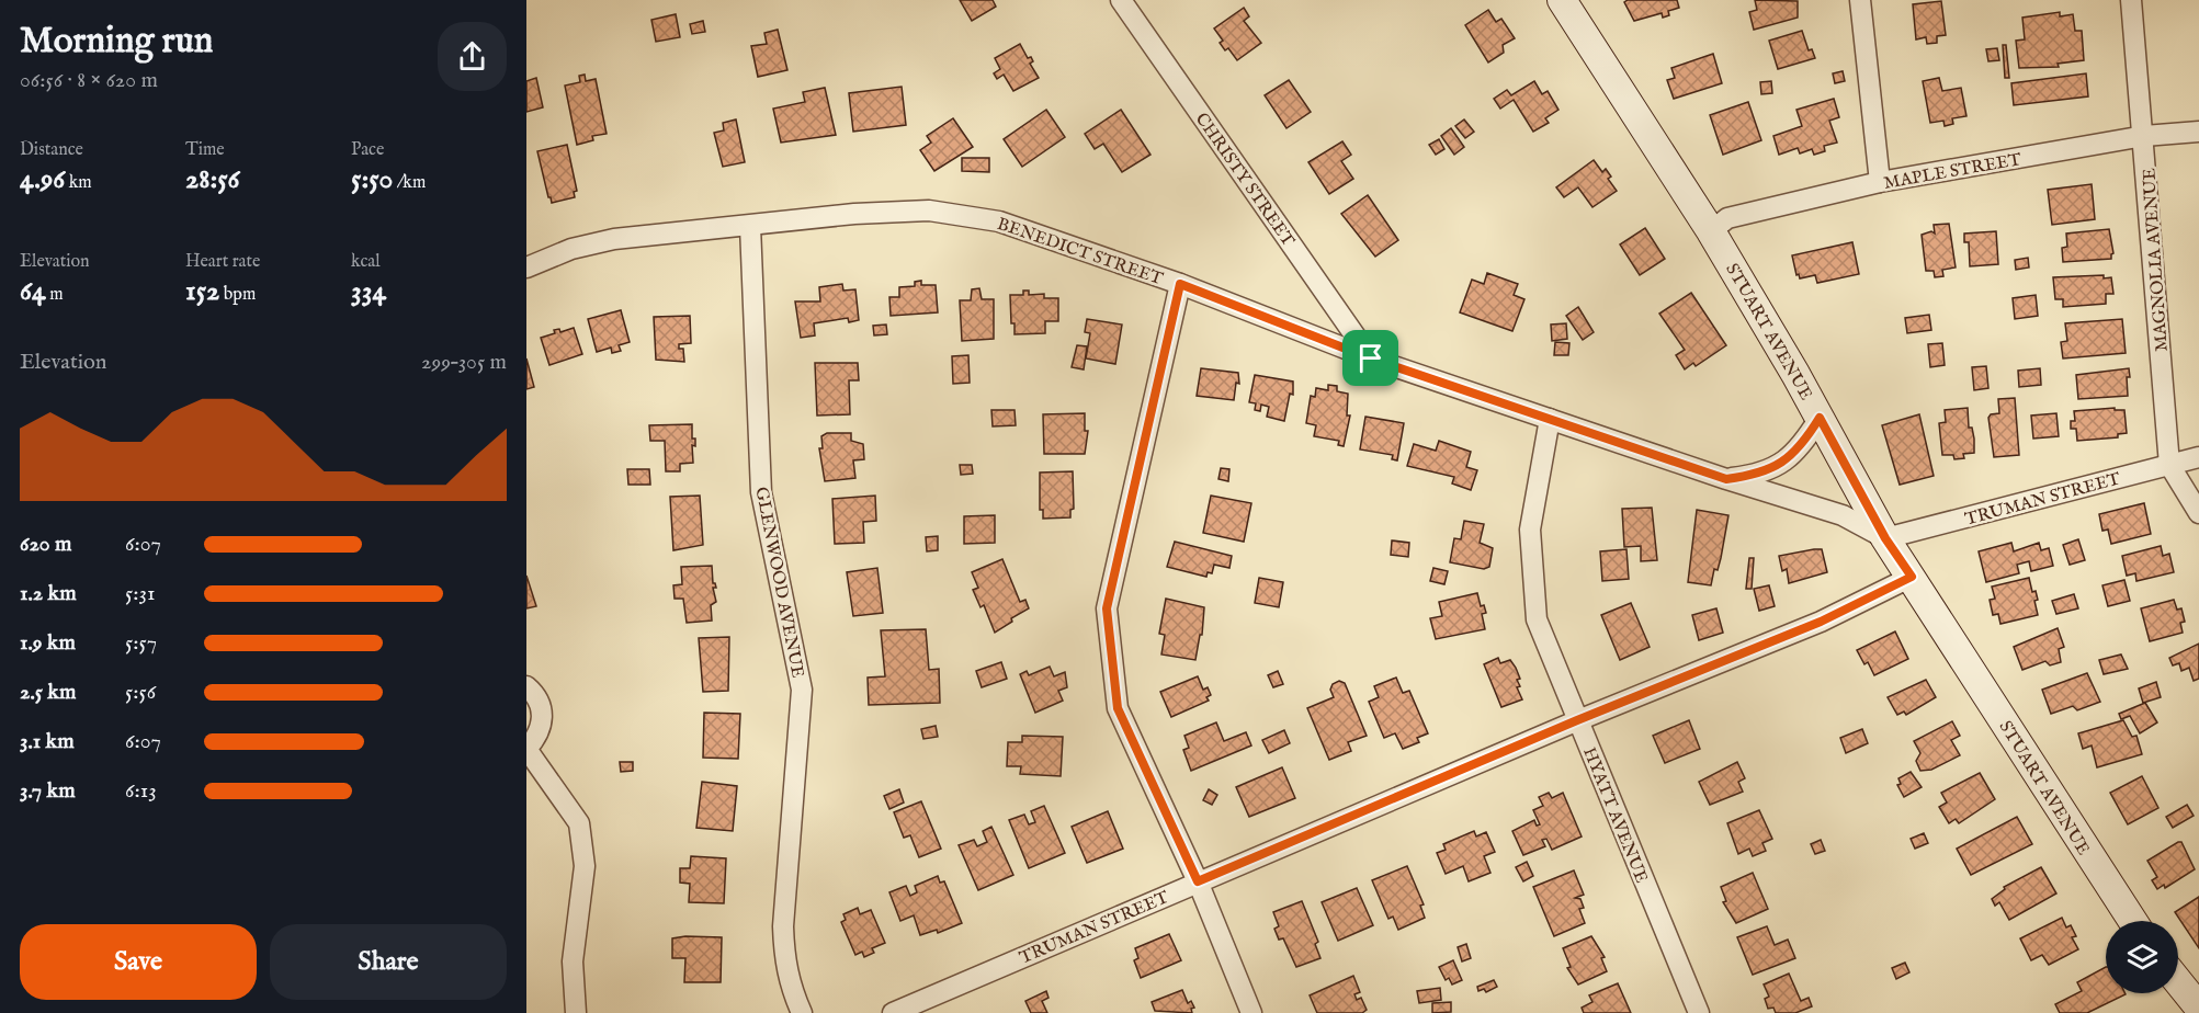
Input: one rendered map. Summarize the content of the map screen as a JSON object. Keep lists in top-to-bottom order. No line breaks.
{"streets":{"street":["MAPLE STREET","CHRISTY STREET","BENEDICT STREET","MAGNOLIA AVENUE","STUART AVENUE","TRUMAN STREET","GLENWOOD AVENUE","HYATT AVENUE"]},"crossings":[["MAPLE STREET","MAGNOLIA AVENUE"],["MAPLE STREET","STUART AVENUE"],["CHRISTY STREET","BENEDICT STREET"],["BENEDICT STREET","STUART AVENUE"],["BENEDICT STREET","TRUMAN STREET"],["BENEDICT STREET","GLENWOOD AVENUE"],["BENEDICT STREET","HYATT AVENUE"],["MAGNOLIA AVENUE","TRUMAN STREET"],["STUART AVENUE","TRUMAN STREET"],["TRUMAN STREET","HYATT AVENUE"]],"page":{"heading":["Morning run","06:56 · 8 × 620 m"],"stats":[["Distance","4.96 km"],["Time","28:56"],["Pace","5:50 /km"],["Elevation","64 m"],["Heart rate","152 bpm"],["kcal","334"]],"chart":["Elevation","299–305 m"],"list":[{"name":"620 m","note":"6:07"},{"name":"1.2 km","note":"5:31"},{"name":"1.9 km","note":"5:57"},{"name":"2.5 km","note":"5:56"},{"name":"3.1 km","note":"6:07"},{"name":"3.7 km","note":"6:13"}],"buttons":["Save","Share"]}}
